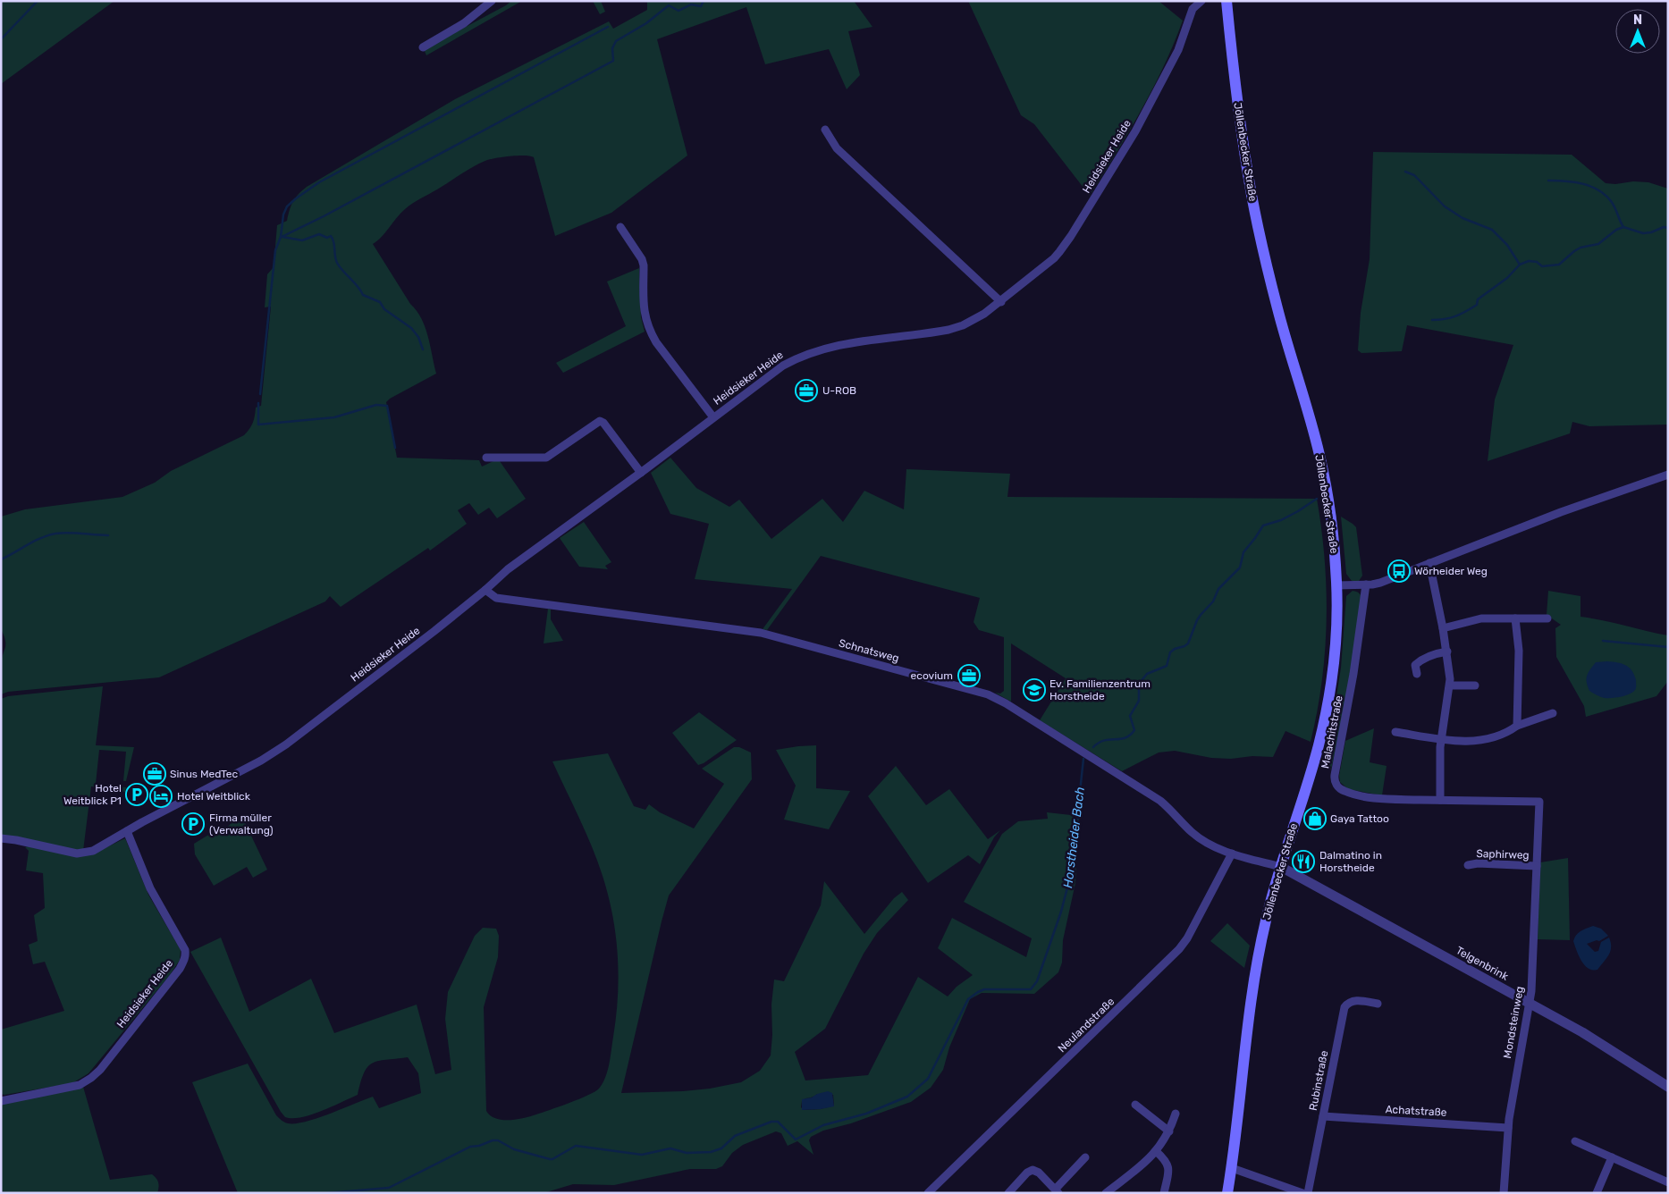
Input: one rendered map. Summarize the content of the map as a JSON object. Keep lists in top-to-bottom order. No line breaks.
{"streets":{"main road":["Jöllenbecker Straße"],"street":["Heidsieker Heide","Schnatsweg","Malachitstraße","Saphirweg","Telgenbrink","Mondsteinweg","Neulandstraße","Rubinstraße","Achatstraße"]},"crossings":[["Jöllenbecker Straße","Schnatsweg"],["Jöllenbecker Straße","Telgenbrink"],["Heidsieker Heide","Schnatsweg"],["Schnatsweg","Telgenbrink"],["Schnatsweg","Neulandstraße"],["Malachitstraße","Mondsteinweg"],["Saphirweg","Mondsteinweg"],["Telgenbrink","Mondsteinweg"],["Mondsteinweg","Achatstraße"],["Rubinstraße","Achatstraße"]],"water":["Horstheider Bach"],"places":{"office":["U-ROB","ecovium","Sinus MedTec"],"bus stop":["Wörheider Weg"],"school or university":["Ev. Familienzentrum Horstheide"],"parking":["Hotel Weitblick P1","Firma müller (Verwaltung)"],"hotel":["Hotel Weitblick"],"shop":["Gaya Tattoo"],"restaurant":["Dalmatino in Horstheide"]},"north":"top"}
